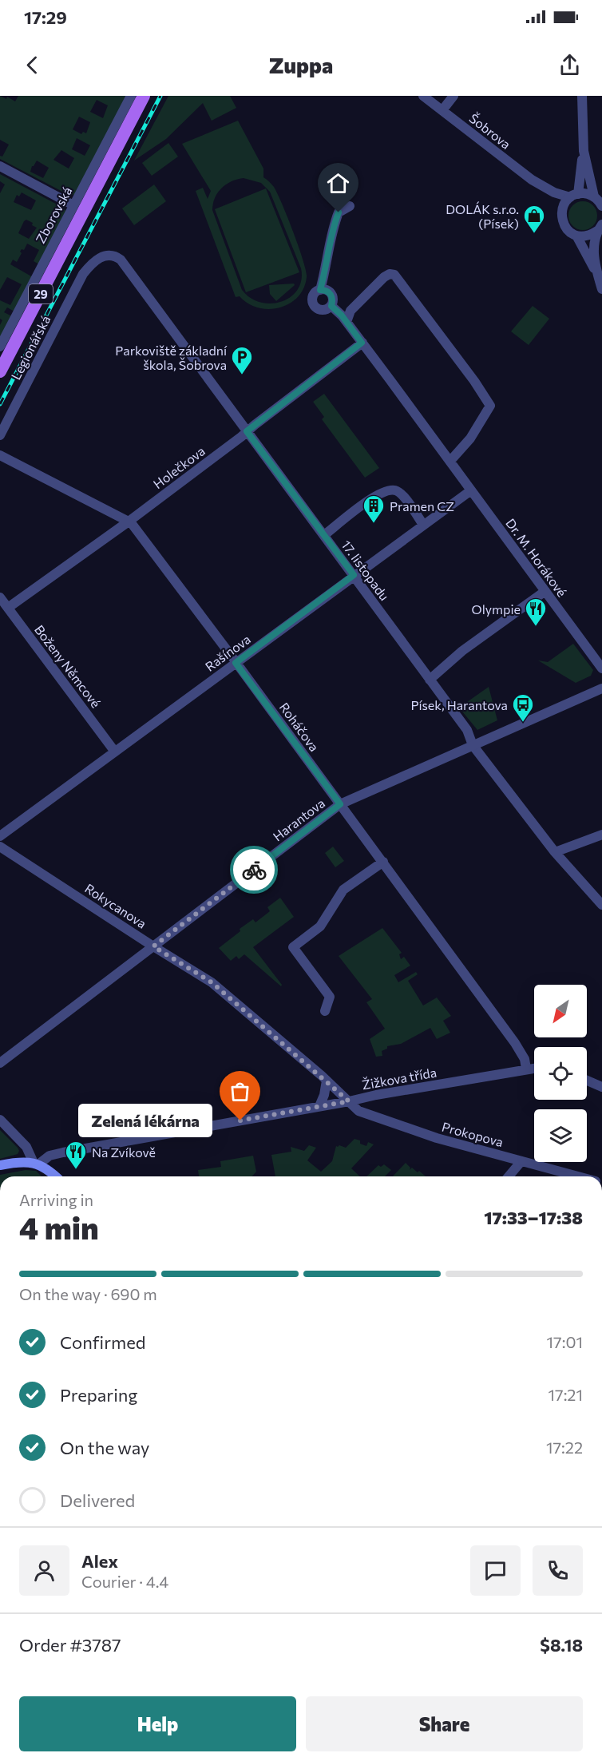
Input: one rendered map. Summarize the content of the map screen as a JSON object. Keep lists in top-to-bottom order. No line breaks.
{"streets":{"main road":["29"],"street":["Šobrova","Zborovská","Legionářská","Holečkova","Dr. M. Horákové","17. listopadu","Rašínova","Boženy Němcové","Roháčova","Harantova","Rokycanova","Žižkova třída","Prokopova"]},"crossings":[["Legionářská","17. listopadu"],["Holečkova","Dr. M. Horákové"],["Holečkova","17. listopadu"],["Holečkova","Boženy Němcové"],["Holečkova","Roháčova"],["Dr. M. Horákové","Rašínova"],["17. listopadu","Rašínova"],["17. listopadu","Harantova"],["Rašínova","Boženy Němcové"],["Rašínova","Roháčova"],["Roháčova","Harantova"],["Roháčova","Žižkova třída"],["Harantova","Rokycanova"],["Rokycanova","Žižkova třída"],["Rokycanova","Prokopova"],["Žižkova třída","Prokopova"]],"places":{"shop":["DOLÁK s.r.o. (Písek)"],"parking":["Parkoviště základní škola, Šobrova"],"building":["Pramen CZ"],"restaurant":["Olympie","Na Zvíkově"],"bus stop":["Písek, Harantova"],"other":["Zelená lékárna"]},"north":"bottom left","page":{"status":"17:29","header":"Zuppa","bubble":"Zelená lékárna","heading":["4 min","Arriving in","17:33–17:38"],"panel":["Alex","Courier · 4.4","Order #3787","$8.18"],"bar":"On the way · 690 m","list":[["Confirmed","17:01"],["Preparing","17:21"],["On the way","17:22"],"Delivered"],"buttons":["Help","Share"]}}
